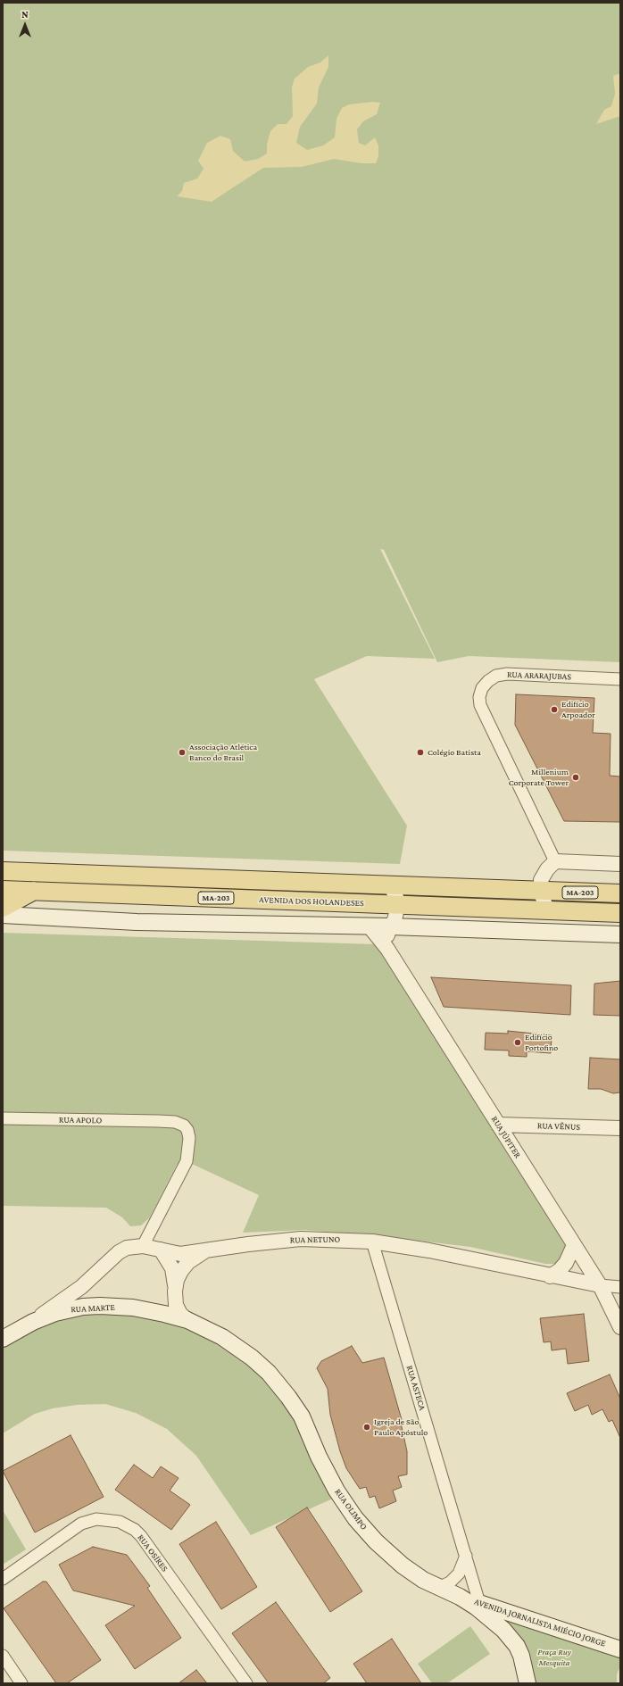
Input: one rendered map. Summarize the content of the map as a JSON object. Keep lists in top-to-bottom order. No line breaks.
{"streets":{"main road":["MA-203","AVENIDA DOS HOLANDESES","RUA MARTE","RUA OLIMPO","AVENIDA JORNALISTA MIÉCIO JORGE"],"street":["RUA ARARAJUBAS","RUA APOLO","RUA VÊNUS","RUA JÚPITER","RUA NETUNO","RUA ASTECA","RUA OSÍRES"]},"crossings":[["RUA APOLO","RUA NETUNO"],["RUA VÊNUS","RUA JÚPITER"],["RUA JÚPITER","RUA NETUNO"],["RUA NETUNO","RUA MARTE"],["RUA NETUNO","RUA ASTECA"],["RUA MARTE","RUA OLIMPO"],["RUA ASTECA","AVENIDA JORNALISTA MIÉCIO JORGE"],["RUA OLIMPO","AVENIDA JORNALISTA MIÉCIO JORGE"]],"parks":["Praça Ruy Mesquita"],"places":["Edifício Arpoador","Associação Atlética Banco do Brasil","Colégio Batista","Millenium Corporate Tower","Edifício Portofino","Igreja de São Paulo Apóstulo"],"north":"top"}
